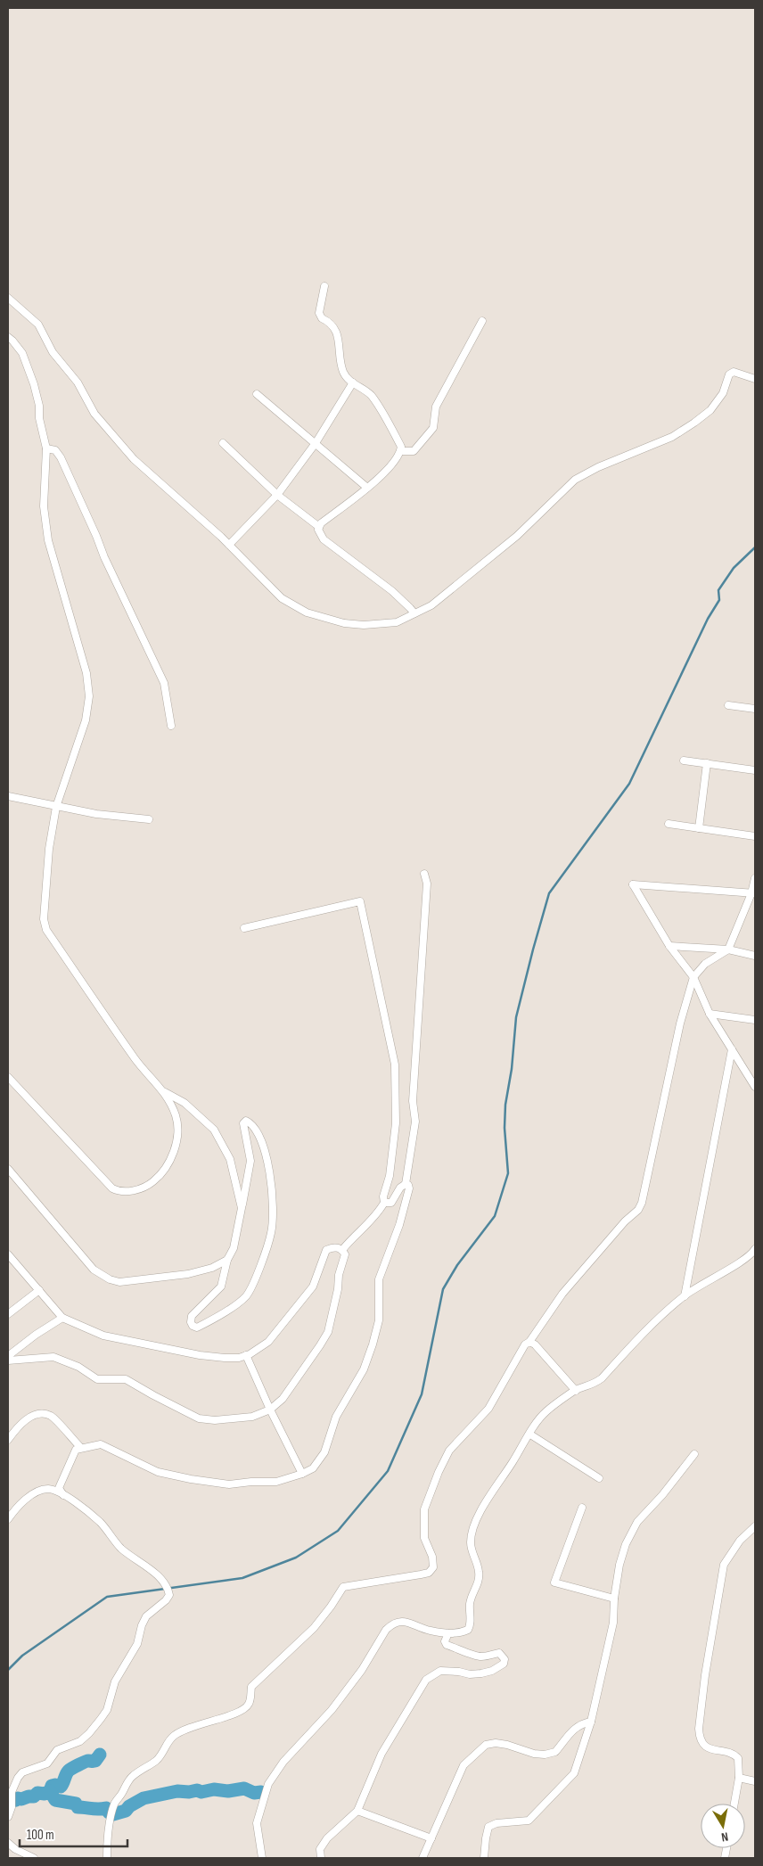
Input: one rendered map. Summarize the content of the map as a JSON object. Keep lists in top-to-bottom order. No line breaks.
{"scale_bar":"100 m","north":"bottom"}
